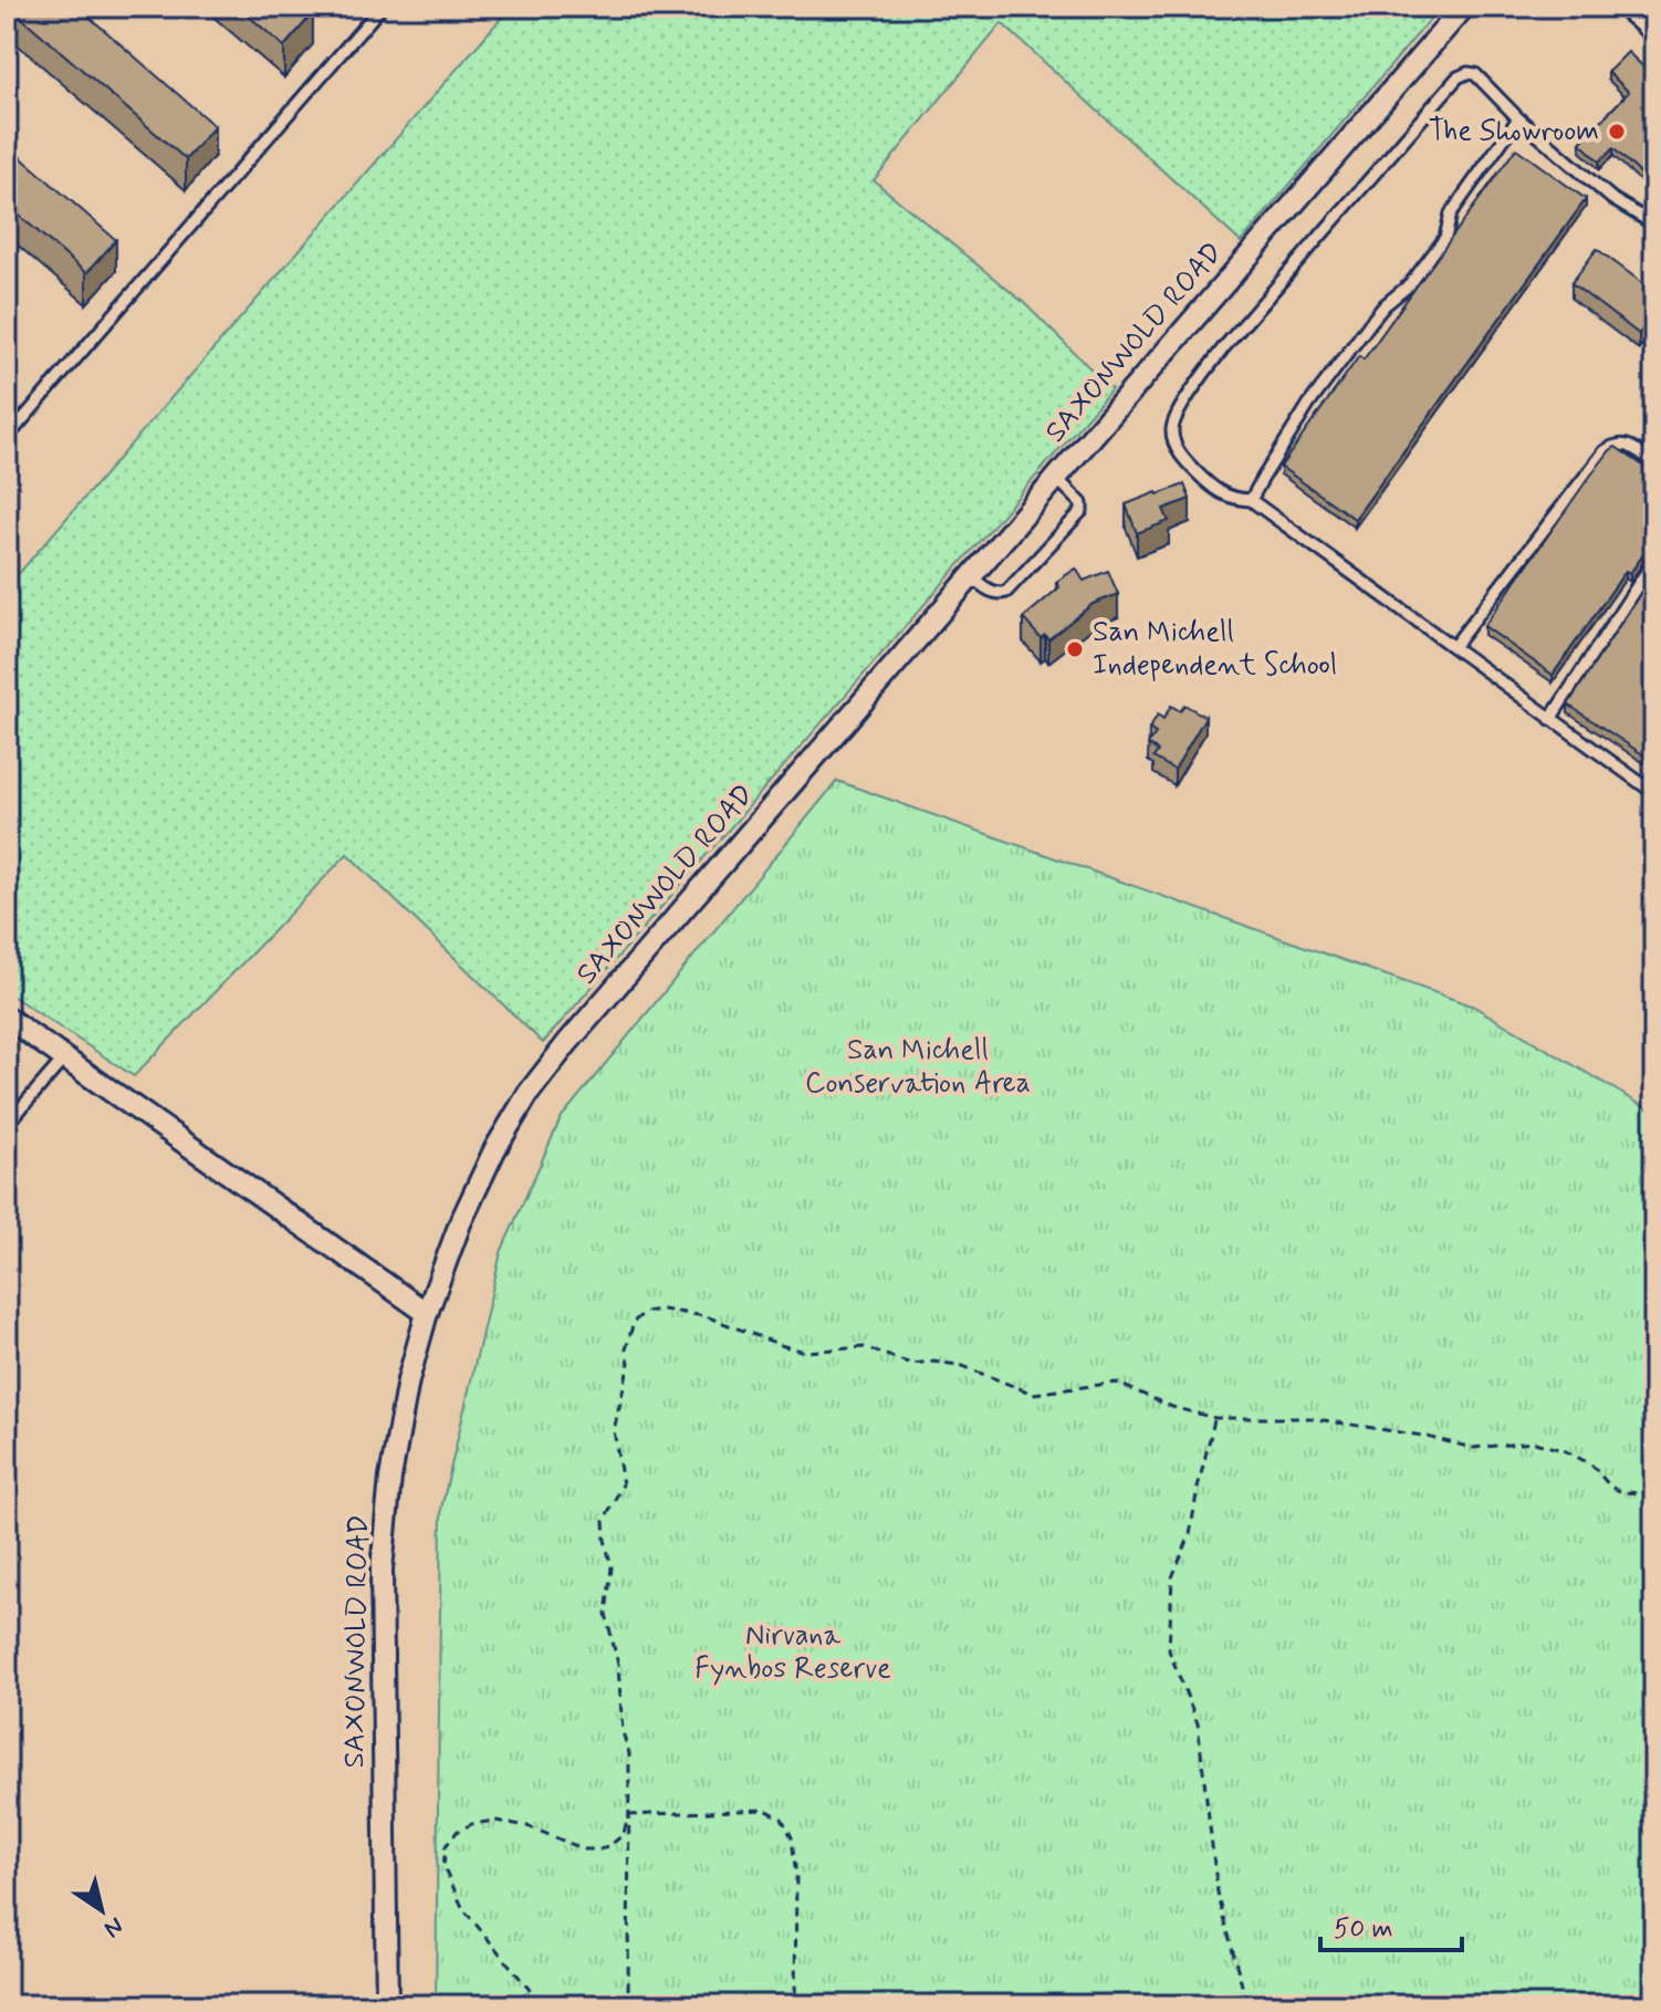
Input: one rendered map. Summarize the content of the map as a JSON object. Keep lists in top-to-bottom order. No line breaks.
{"streets":{"street":["SAXONWOLD ROAD"]},"parks":["San Michell Conservation Area","Nirvana Fynbos Reserve"],"places":["The Showroom","San Michell Independent School"],"scale_bar":"50 m","north":"bottom right"}
